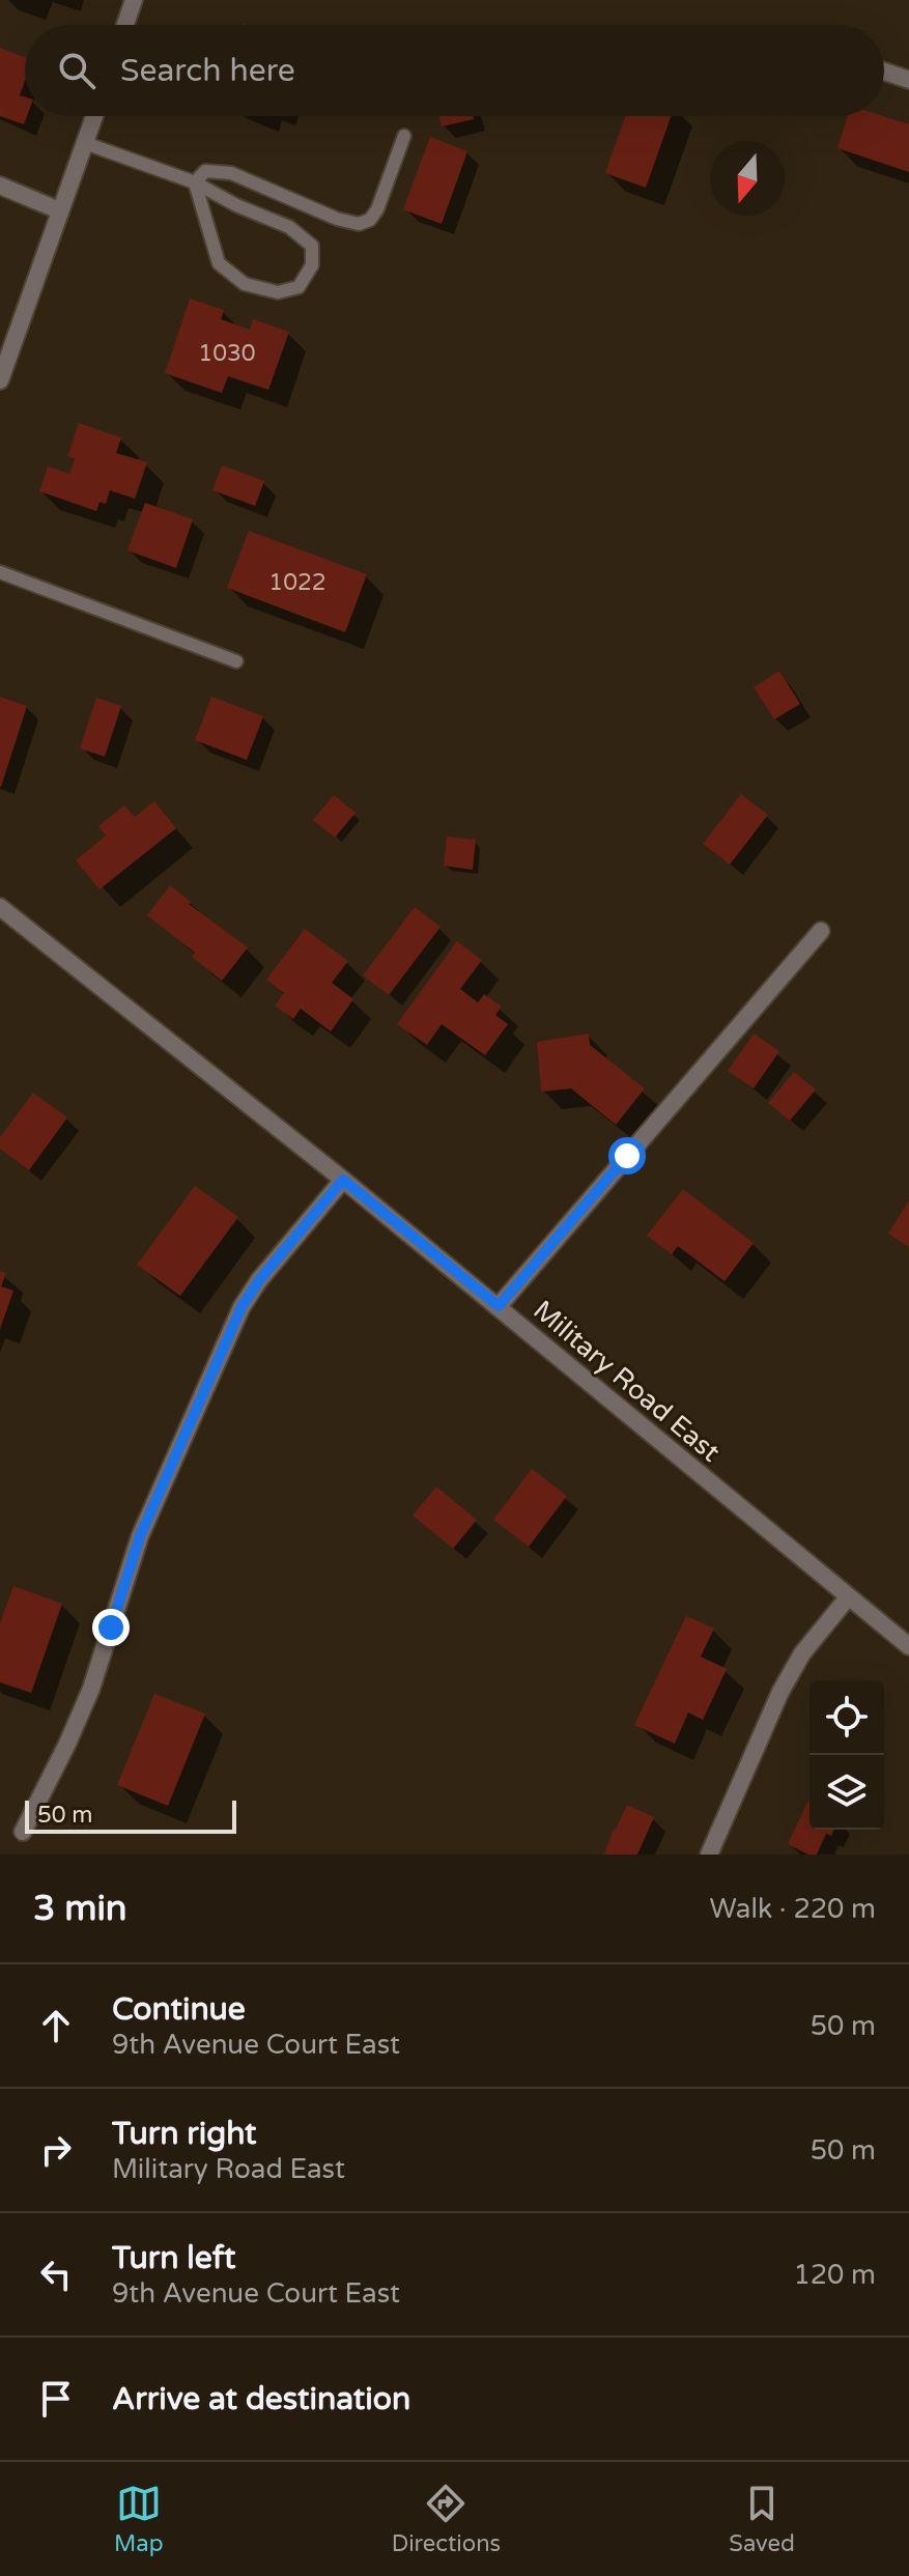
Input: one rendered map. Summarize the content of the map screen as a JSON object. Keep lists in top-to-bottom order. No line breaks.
{"streets":{"street":["Military Road East"]},"house_numbers":["1030","1022"],"scale_bar":"50 m","north":"bottom","page":{"search":"Search here","scale":"50 m","heading":["3 min","Walk · 220 m"],"list":[["Continue","9th Avenue Court East","50 m"],["Turn right","Military Road East","50 m"],["Turn left","9th Avenue Court East","120 m"],"Arrive at destination"],"nav":["Map","Directions","Saved"]}}
